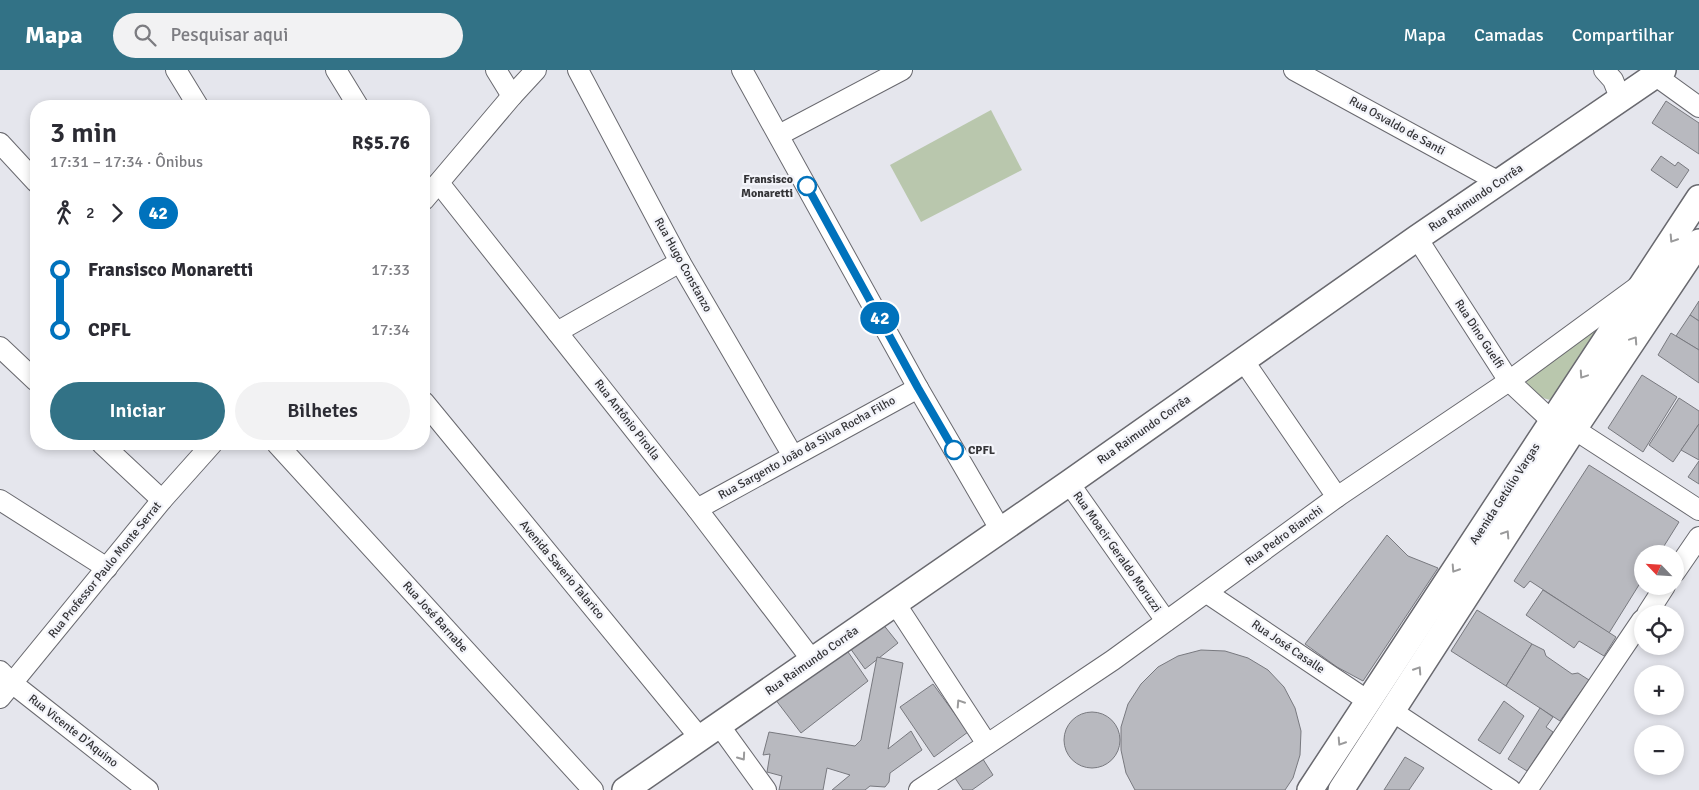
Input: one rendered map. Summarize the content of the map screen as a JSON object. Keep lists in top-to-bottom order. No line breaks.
{"streets":{"main road":["Rua Raimundo Corrêa","Avenida Getúlio Vargas"],"street":["Rua Osvaldo de Santi","Rua Hugo Constanzo","Rua Dino Guelfi","Rua Antônio Pirolla","Rua Sargento João da Silva Rocha Filho","Rua Pedro Bianchi","Rua Moacir Geraldo Moruzzi","Rua Professor Paulo Monte Serrat","Avenida Saverio Talarico","Rua José Barnabe","Rua José Casalle","Rua Vicente D'Aquino"]},"crossings":[["Rua Osvaldo de Santi","Rua Raimundo Corrêa"],["Rua Raimundo Corrêa","Rua Dino Guelfi"],["Rua Raimundo Corrêa","Rua Antônio Pirolla"],["Rua Raimundo Corrêa","Rua Moacir Geraldo Moruzzi"],["Rua Raimundo Corrêa","Avenida Saverio Talarico"],["Rua Hugo Constanzo","Rua Sargento João da Silva Rocha Filho"],["Rua Dino Guelfi","Avenida Getúlio Vargas"],["Rua Dino Guelfi","Rua Pedro Bianchi"],["Rua Antônio Pirolla","Rua Sargento João da Silva Rocha Filho"],["Avenida Getúlio Vargas","Rua Pedro Bianchi"],["Avenida Getúlio Vargas","Rua José Casalle"],["Rua Pedro Bianchi","Rua Moacir Geraldo Moruzzi"],["Rua Pedro Bianchi","Rua José Casalle"],["Rua Professor Paulo Monte Serrat","Rua Vicente D'Aquino"]],"places":["Fransisco Monaretti","CPFL"],"lines":["bus line 42"],"north":"top left","page":{"header":"Mapa","search":"Pesquisar aqui","nav":["Mapa","Camadas","Compartilhar"],"on_map":"42","heading":["3 min","17:31 – 17:34 · Ônibus","R$5.76"],"legs":["2","42"],"list":[{"name":"Fransisco Monaretti","value":"17:33"},{"name":"CPFL","value":"17:34"}],"buttons":["Iniciar","Bilhetes"],"map_buttons":["+","−"]}}
